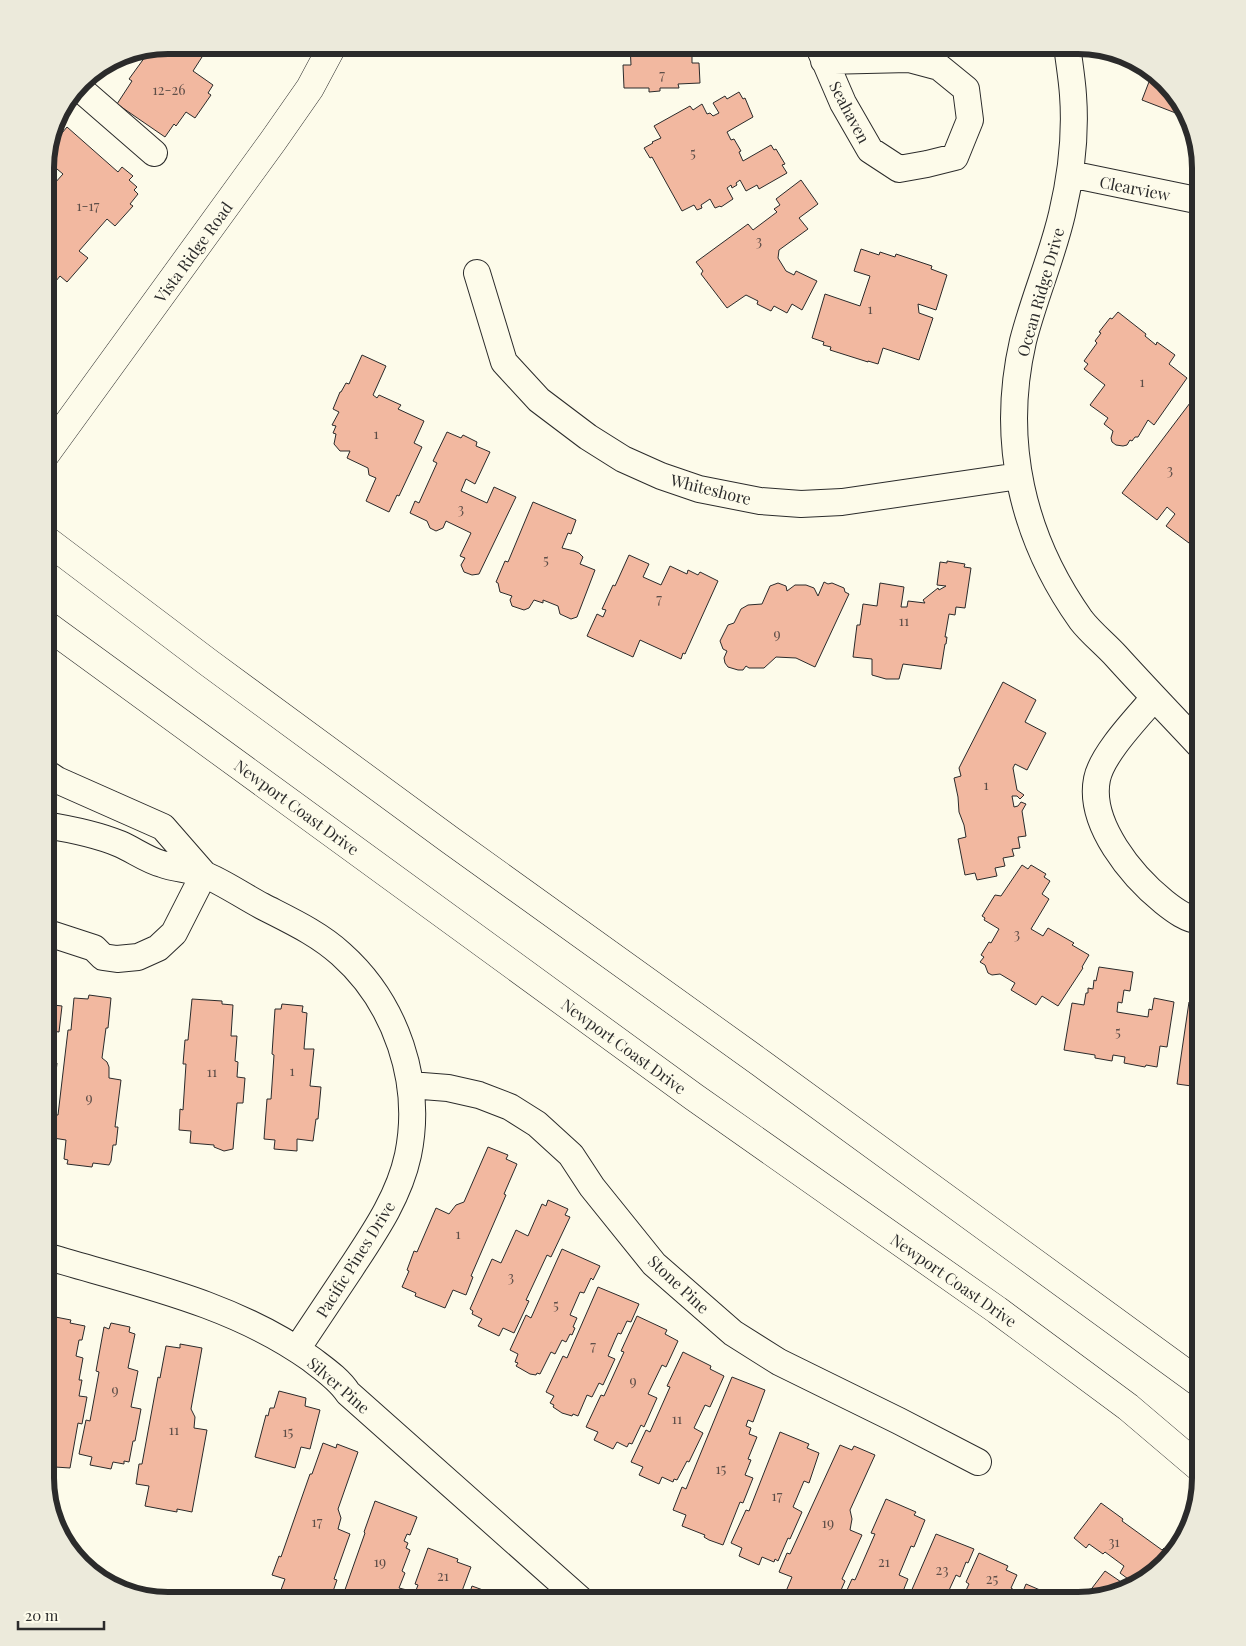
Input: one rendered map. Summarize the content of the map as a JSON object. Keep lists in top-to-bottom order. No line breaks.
{"streets":{"main road":["Vista Ridge Road","Newport Coast Drive"],"street":["Seahaven","Clearview","Ocean Ridge Drive","Whiteshore","Pacific Pines Drive","Stone Pine","Silver Pine"]},"crossings":[["Clearview","Ocean Ridge Drive"],["Ocean Ridge Drive","Whiteshore"],["Pacific Pines Drive","Stone Pine"],["Pacific Pines Drive","Silver Pine"]],"house_numbers":["7","12-26","5","1-17","3","1","1","1","3","3","5","7","11","9","1","3","5","1","11","9","1","3","5","7","9","9","11","11","15","15","17","17","19","31","19","21","23","21","25"],"scale_bar":"20 m"}
